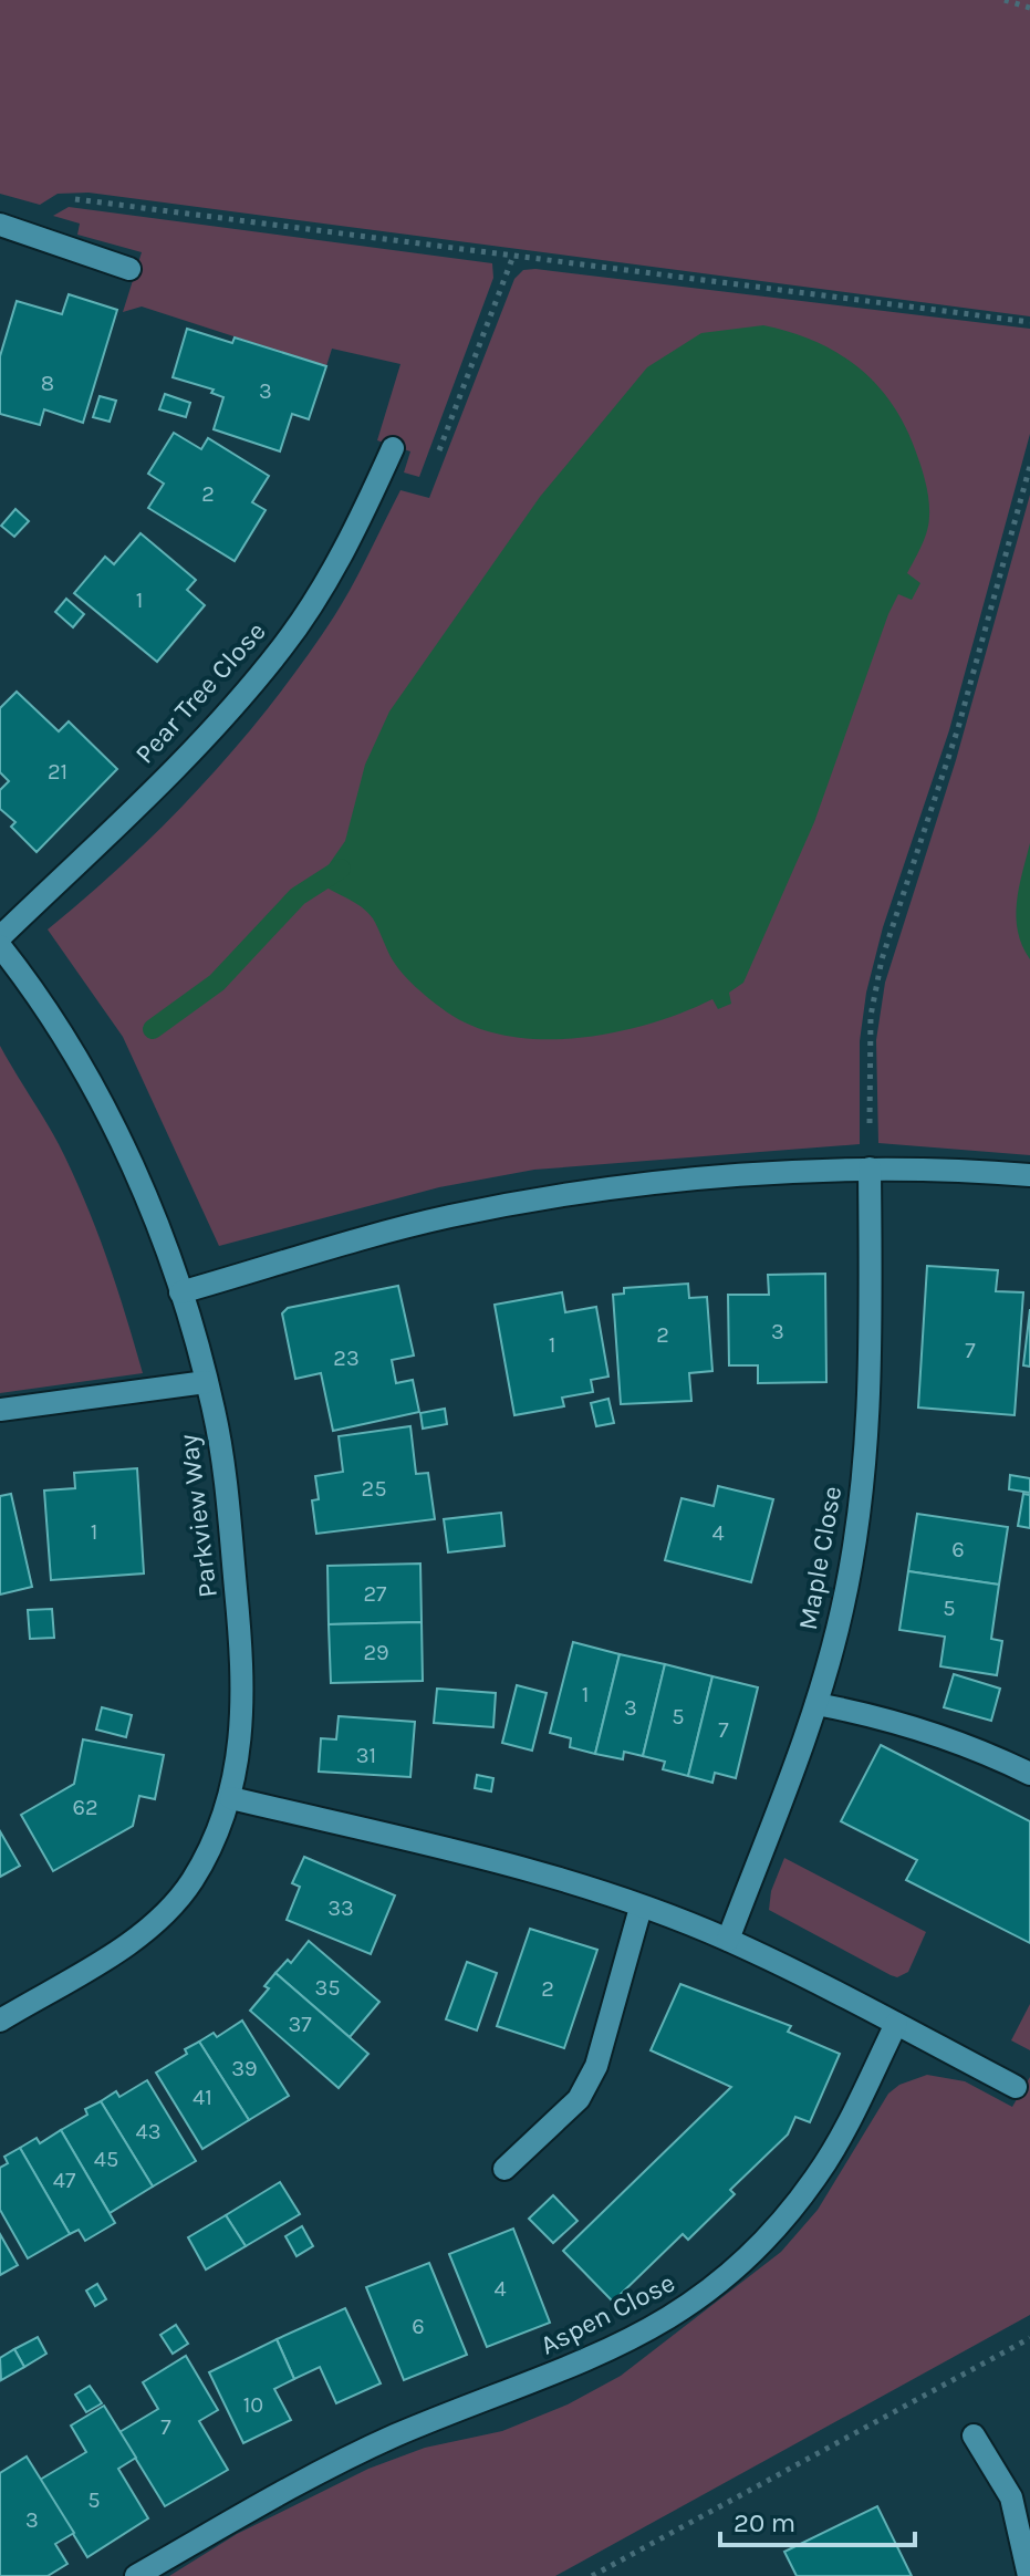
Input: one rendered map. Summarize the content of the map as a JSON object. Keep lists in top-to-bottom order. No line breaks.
{"streets":{"street":["Pear Tree Close","Parkview Way","Maple Close","Aspen Close"]},"house_numbers":["8","3","2","1","21","3","2","1","7","23","25","1","4","6","27","5","29","1","3","5","7","31","62","33","35","2","37","39","41","43","45","47","4","6","10","7","5","3"],"scale_bar":"20 m"}
